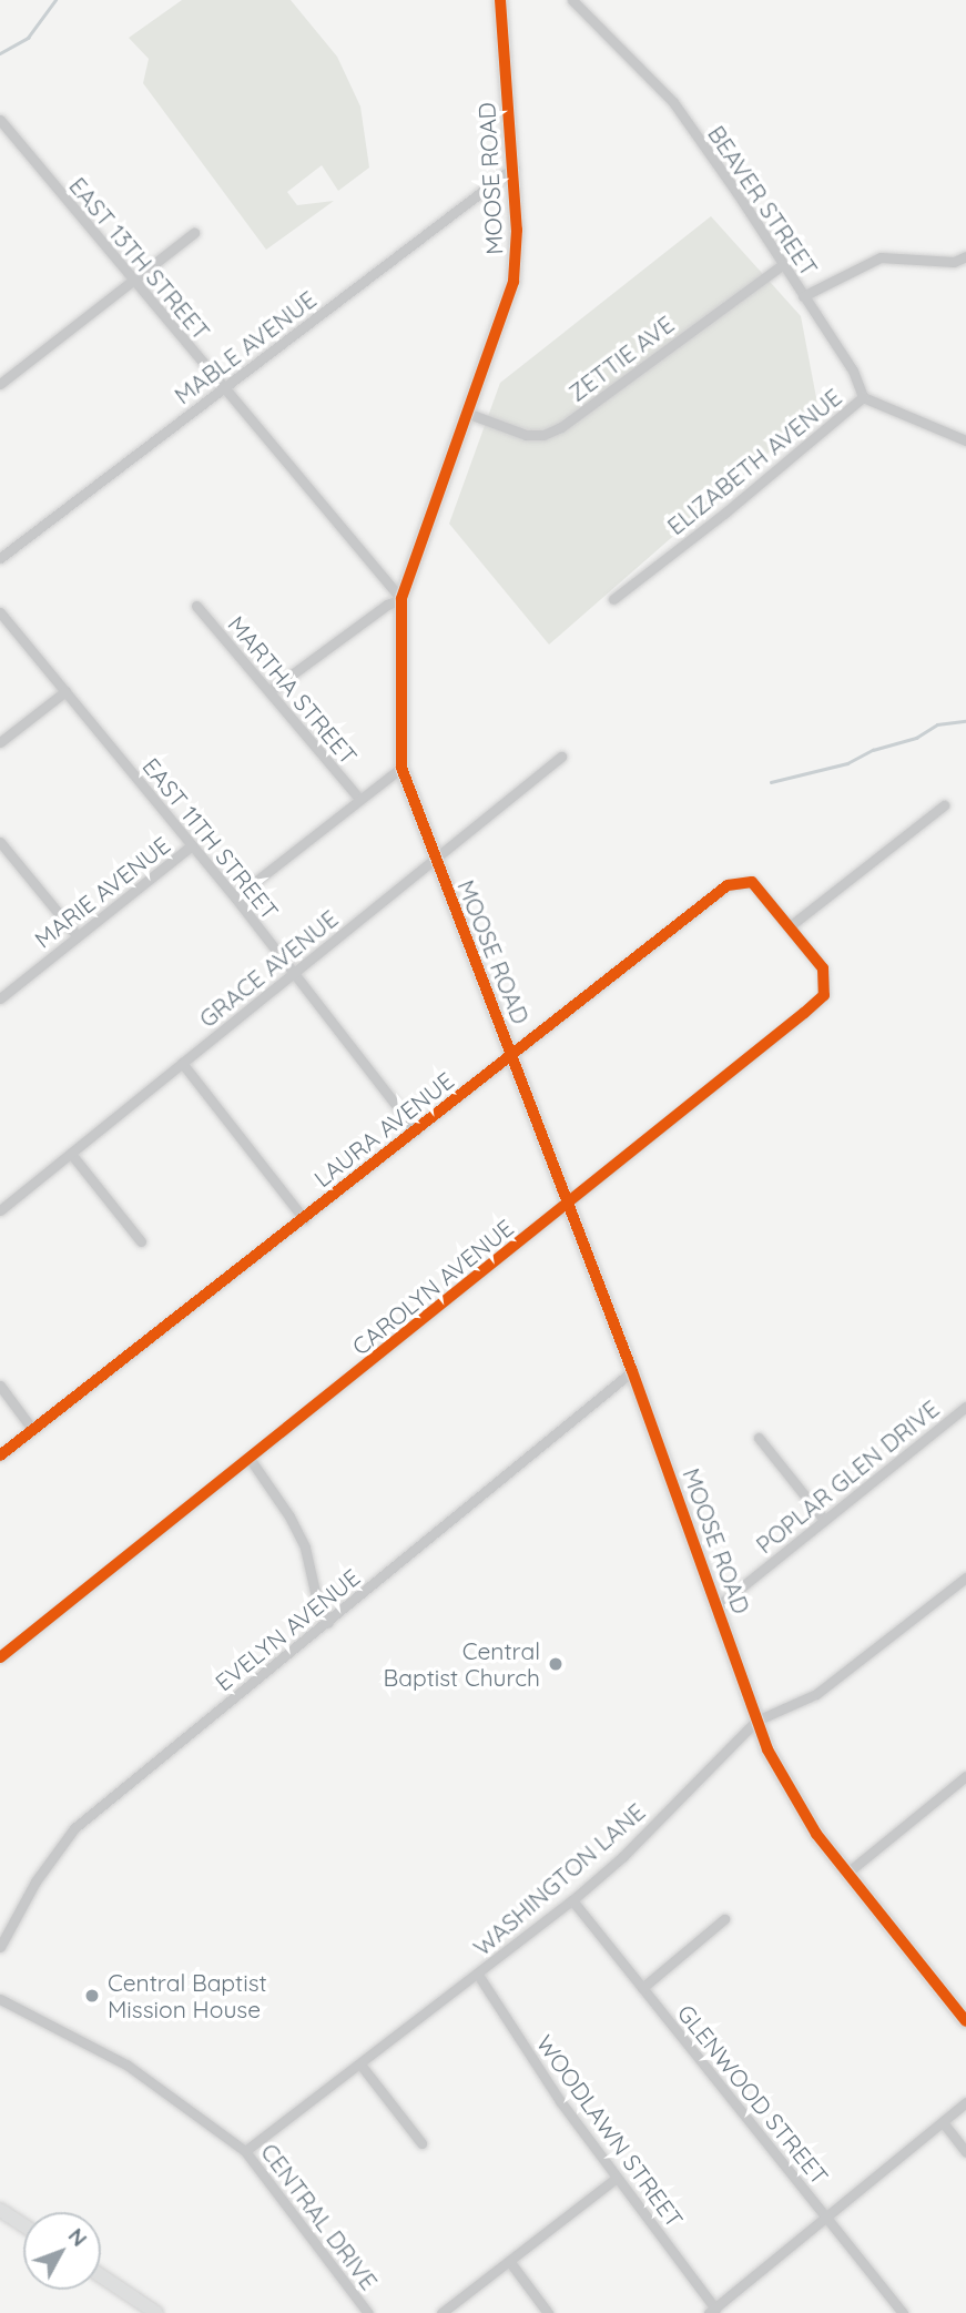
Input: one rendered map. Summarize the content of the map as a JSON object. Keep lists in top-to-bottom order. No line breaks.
{"streets":{"street":["MOOSE ROAD","BEAVER STREET","EAST 13TH STREET","MABLE AVENUE","ZETTIE AVE","ELIZABETH AVENUE","MARTHA STREET","EAST 11TH STREET","MARIE AVENUE","GRACE AVENUE","LAURA AVENUE","CAROLYN AVENUE","POPLAR GLEN DRIVE","EVELYN AVENUE","WASHINGTON LANE","GLENWOOD STREET","WOODLAWN STREET","CENTRAL DRIVE"]},"crossings":[["MOOSE ROAD","EAST 13TH STREET"],["MOOSE ROAD","MABLE AVENUE"],["MOOSE ROAD","ZETTIE AVE"],["MOOSE ROAD","GRACE AVENUE"],["MOOSE ROAD","LAURA AVENUE"],["MOOSE ROAD","CAROLYN AVENUE"],["MOOSE ROAD","POPLAR GLEN DRIVE"],["MOOSE ROAD","EVELYN AVENUE"],["MOOSE ROAD","WASHINGTON LANE"],["BEAVER STREET","ZETTIE AVE"],["BEAVER STREET","ELIZABETH AVENUE"],["EAST 13TH STREET","MABLE AVENUE"],["EAST 11TH STREET","MARIE AVENUE"],["EAST 11TH STREET","GRACE AVENUE"],["EAST 11TH STREET","LAURA AVENUE"],["LAURA AVENUE","CAROLYN AVENUE"],["WASHINGTON LANE","GLENWOOD STREET"],["WASHINGTON LANE","WOODLAWN STREET"],["WASHINGTON LANE","CENTRAL DRIVE"]],"places":["Central Baptist Church","Central Baptist Mission House"],"north":"top right"}
